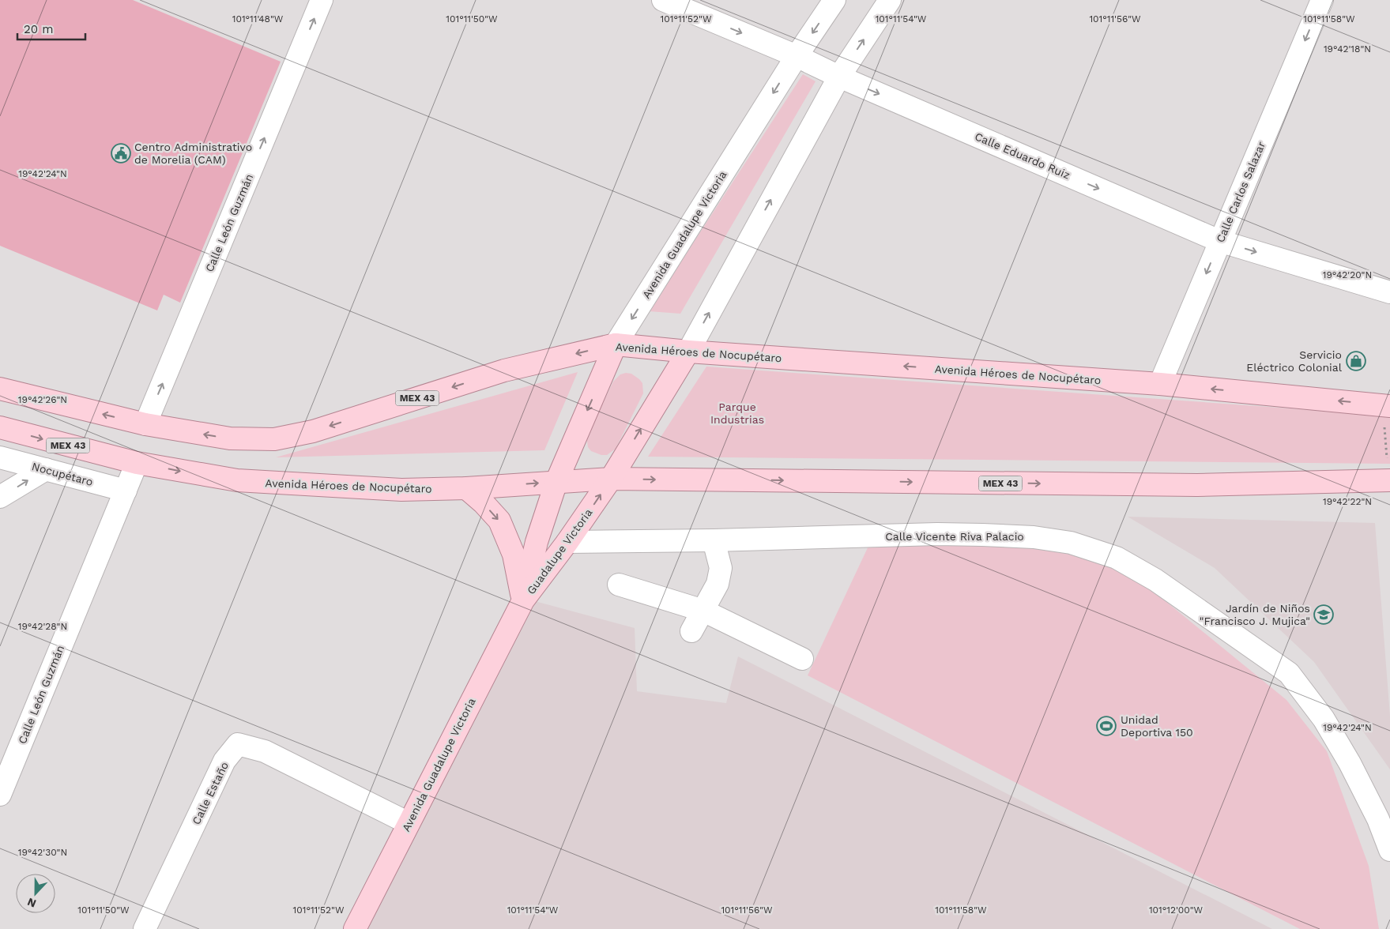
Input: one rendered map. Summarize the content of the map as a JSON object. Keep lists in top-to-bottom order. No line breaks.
{"streets":{"main road":["Avenida Guadalupe Victoria","Avenida Héroes de Nocupétaro","MEX 43","Guadalupe Victoria"],"street":["Calle Eduardo Ruiz","Calle Carlos Salazar","Calle León Guzmán","Nocupétaro","Calle Vicente Riva Palacio","Calle Estaño"]},"crossings":[["Calle Eduardo Ruiz","Calle Carlos Salazar"],["Calle Eduardo Ruiz","Avenida Guadalupe Victoria"],["Calle Carlos Salazar","Avenida Héroes de Nocupétaro"],["Calle León Guzmán","Avenida Héroes de Nocupétaro"],["Calle León Guzmán","Nocupétaro"],["Avenida Guadalupe Victoria","Avenida Héroes de Nocupétaro"],["Avenida Guadalupe Victoria","Guadalupe Victoria"],["Avenida Guadalupe Victoria","Calle Estaño"],["Avenida Héroes de Nocupétaro","Guadalupe Victoria"],["Calle Vicente Riva Palacio","Guadalupe Victoria"]],"one_way":["Calle Eduardo Ruiz","Calle Carlos Salazar","Calle León Guzmán"],"parks":["Parque Industrias"],"places":{"public building":["Centro Administrativo de Morelia (CAM)"],"shop":["Servicio Eléctrico Colonial"],"school or university":["Jardín de Niños \"Francisco J. Mujica\""],"sports":["Unidad Deportiva 150"]},"scale_bar":"20 m","north":"bottom","coordinates":["101°11'48\"W","101°11'50\"W","101°11'52\"W","101°11'54\"W","101°11'56\"W","101°11'58\"W","19°42'18\"N","19°42'24\"N","19°42'20\"N","19°42'26\"N","19°42'22\"N","19°42'28\"N","19°42'30\"N","101°12'00\"W"]}
